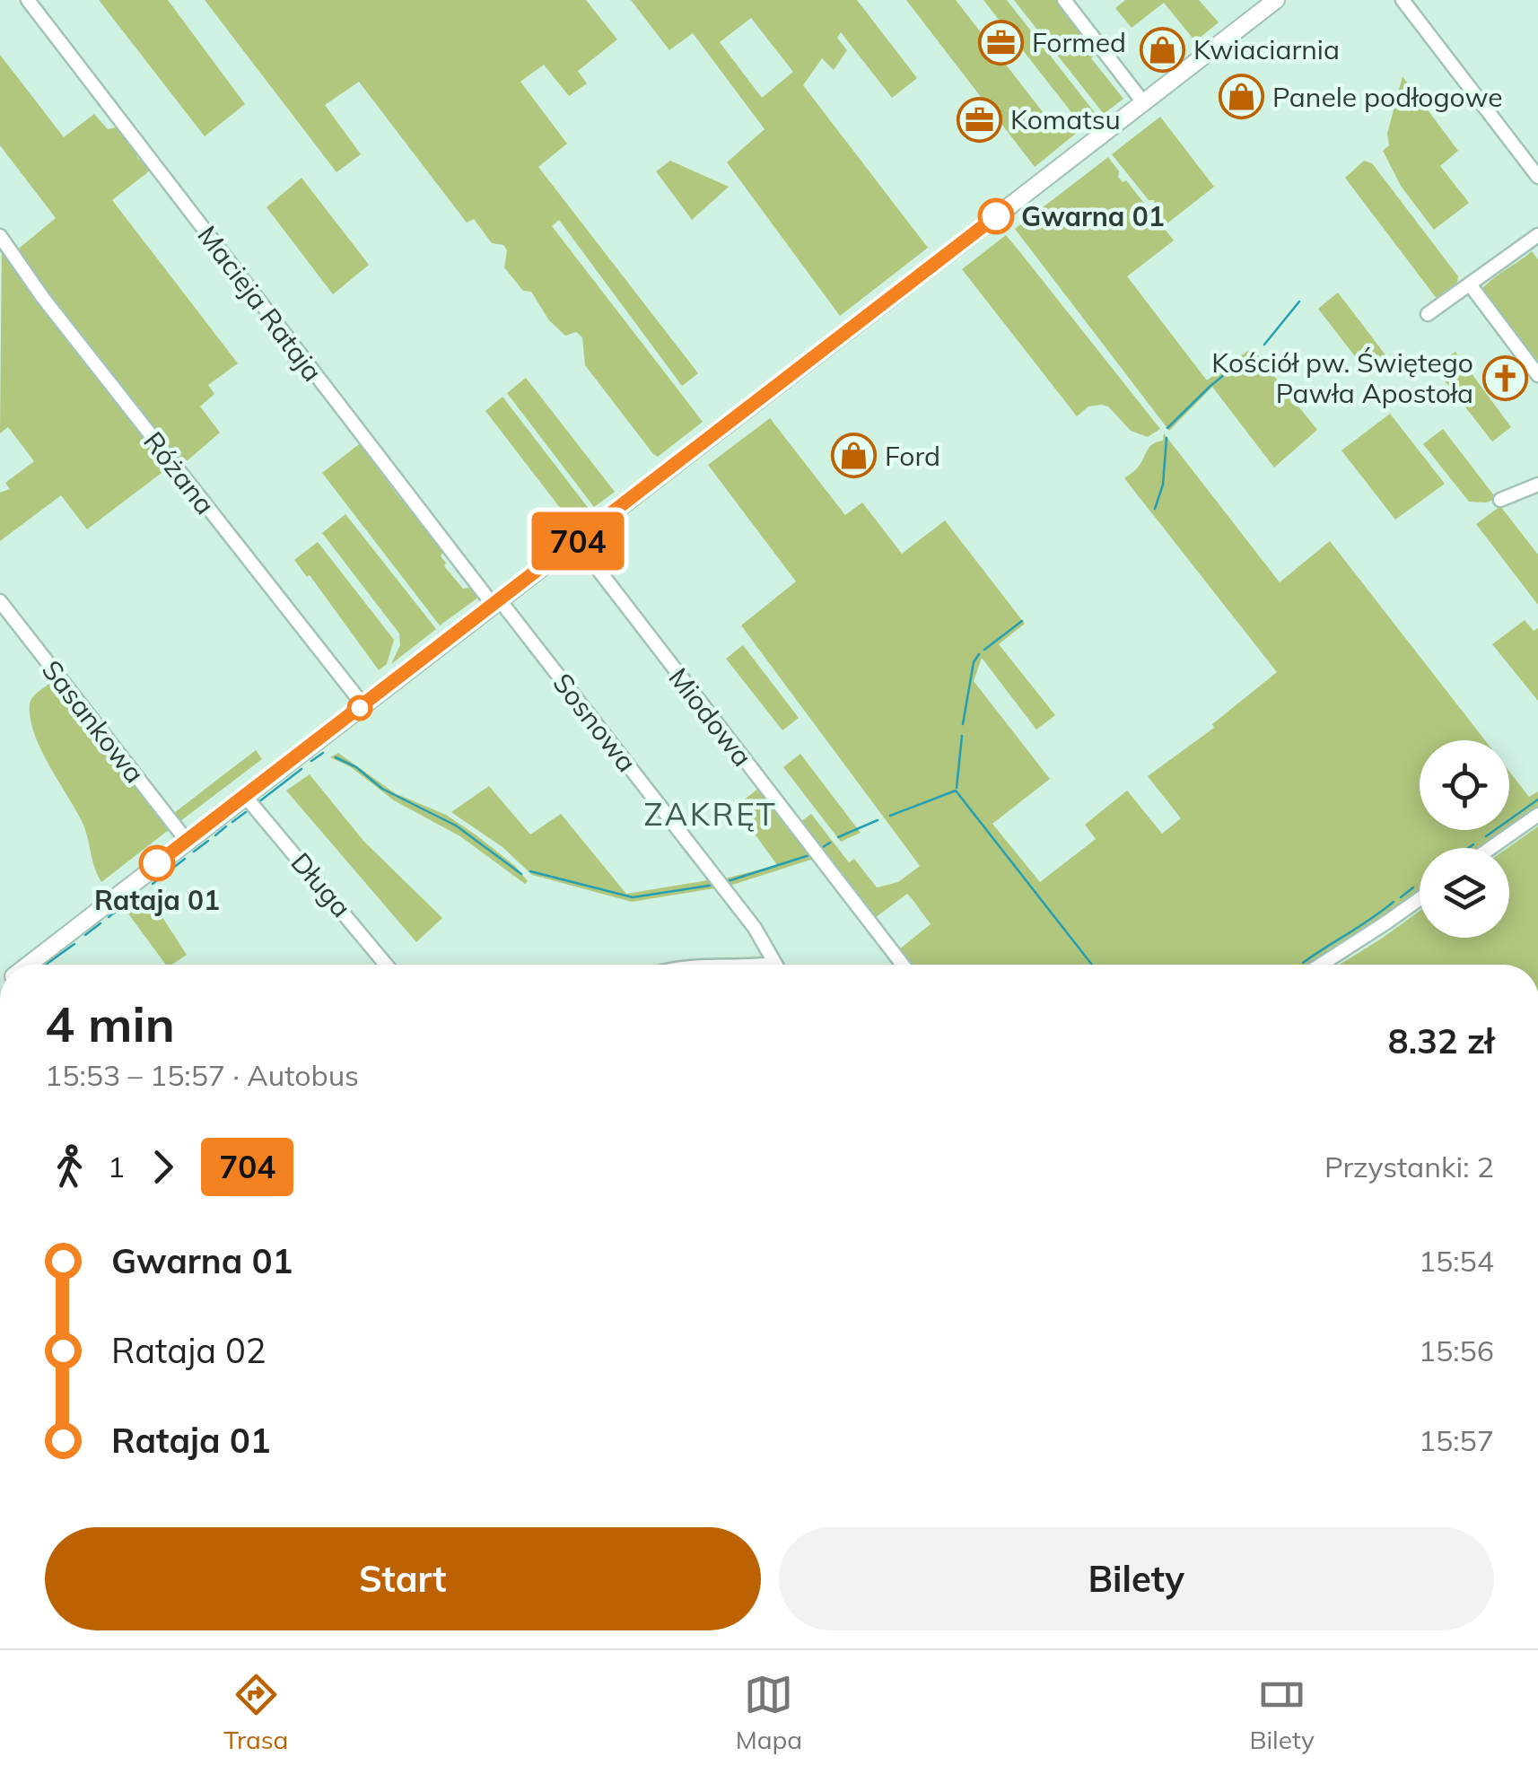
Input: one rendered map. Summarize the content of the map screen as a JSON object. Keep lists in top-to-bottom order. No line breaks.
{"streets":{"street":["Macieja Rataja","Różana","Miodowa","Sasankowa","Sosnowa","Długa"]},"crossings":[["Macieja Rataja","Sosnowa"]],"districts":["ZAKRĘT"],"places":{"office":["Formed","Komatsu"],"shop":["Kwiaciarnia","Panele podłogowe","Ford"],"other":["Gwarna 01","Rataja 01"],"church":["Kościół pw. Świętego Pawła Apostoła"]},"lines":["bus line 704"],"page":{"on_map":"704","heading":["4 min","15:53 – 15:57 · Autobus","8.32 zł"],"legs":["1","704","Przystanki: 2"],"list":[{"name":"Gwarna 01","value":"15:54"},{"name":"Rataja 02","value":"15:56"},{"name":"Rataja 01","value":"15:57"}],"buttons":["Start","Bilety"],"tabs":["Trasa","Mapa","Bilety"]}}
